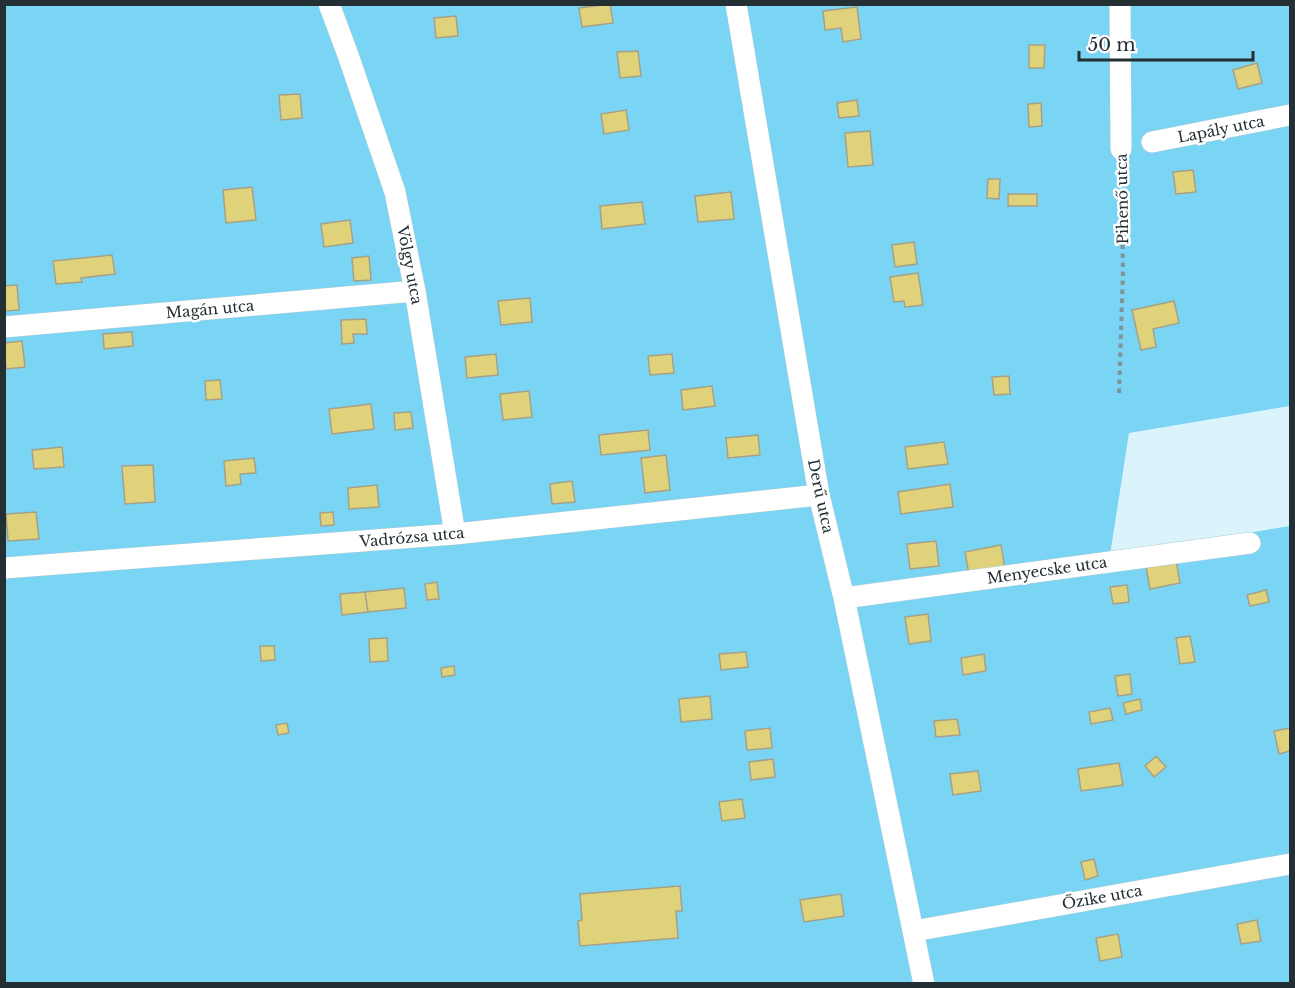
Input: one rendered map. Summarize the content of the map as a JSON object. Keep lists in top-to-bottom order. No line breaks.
{"streets":{"street":["Lapály utca","Pihenő utca","Völgy utca","Magán utca","Derű utca","Vadrózsa utca","Menyecske utca","Őzike utca"]},"crossings":[["Völgy utca","Magán utca"],["Völgy utca","Vadrózsa utca"],["Derű utca","Vadrózsa utca"],["Derű utca","Menyecske utca"],["Derű utca","Őzike utca"]],"scale_bar":"50 m"}
